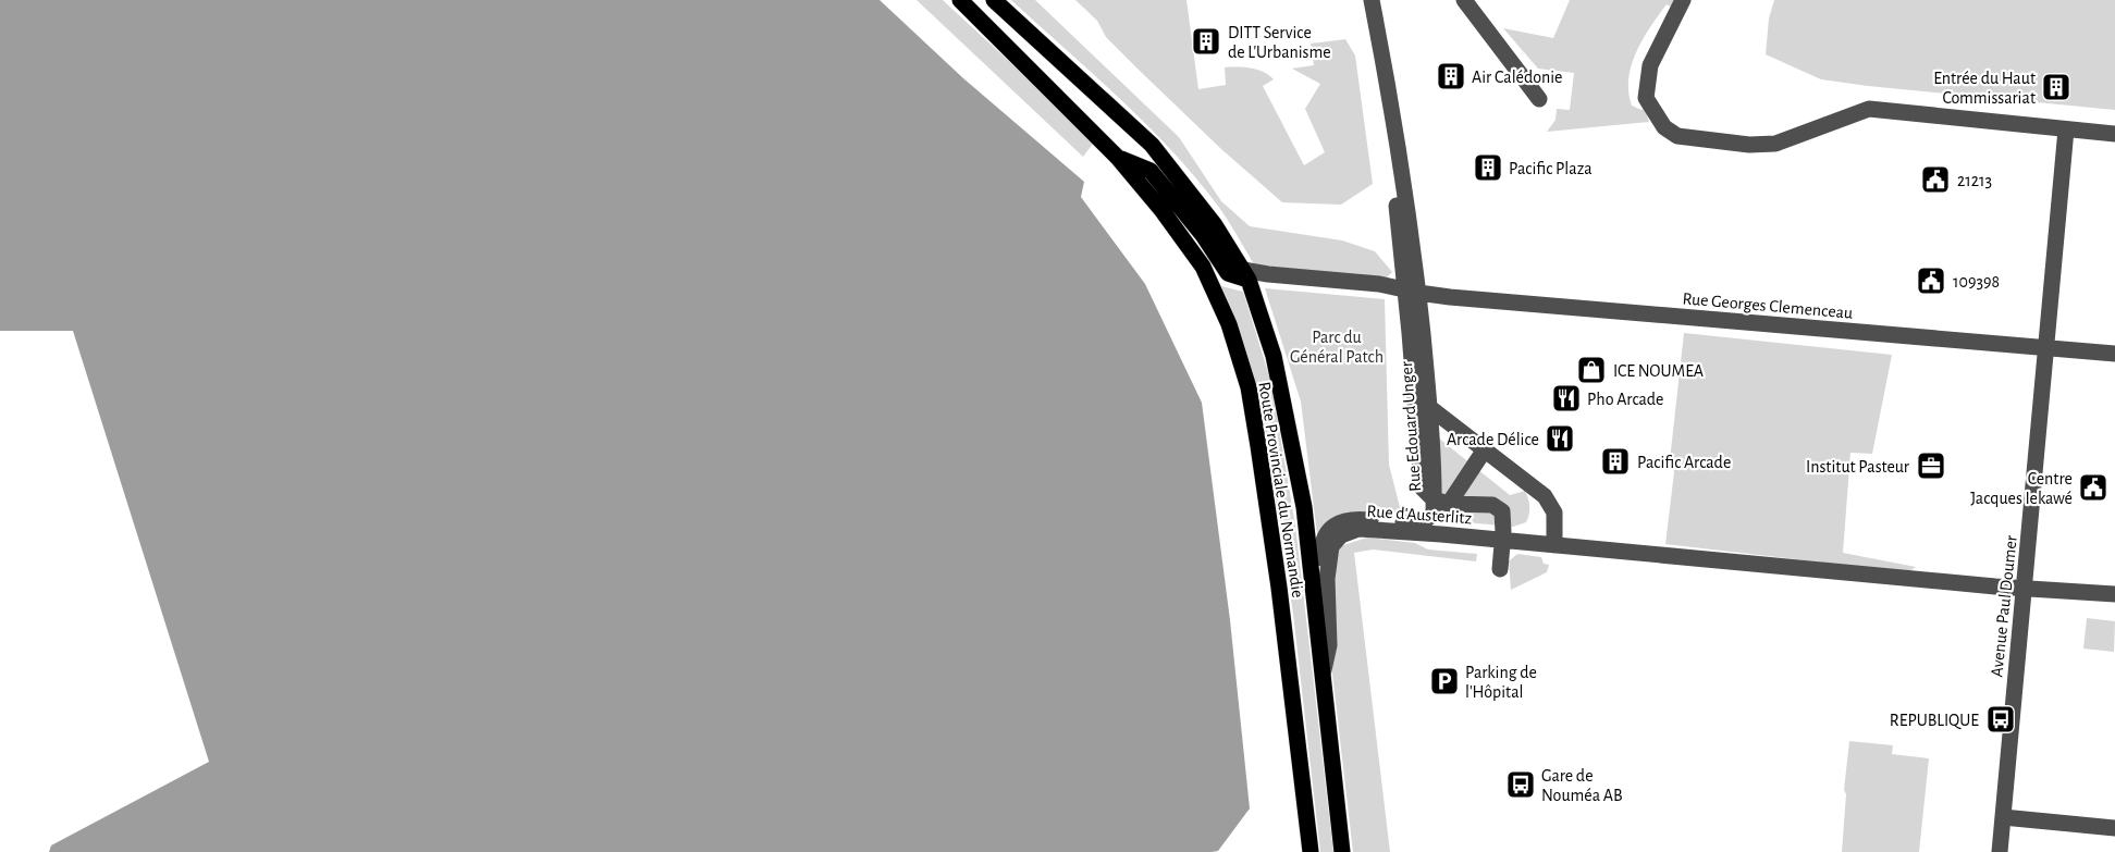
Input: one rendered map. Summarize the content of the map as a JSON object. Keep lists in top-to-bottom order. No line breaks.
{"streets":{"main road":["Route Provinciale du Normandie"],"street":["Rue Georges Clemenceau","Rue Edouard Unger","Rue d'Austerlitz","Avenue Paul Doumer"]},"crossings":[["Rue Georges Clemenceau","Rue Edouard Unger"],["Rue Georges Clemenceau","Route Provinciale du Normandie"],["Rue Georges Clemenceau","Avenue Paul Doumer"],["Rue Edouard Unger","Rue d'Austerlitz"],["Route Provinciale du Normandie","Rue d'Austerlitz"],["Rue d'Austerlitz","Avenue Paul Doumer"]],"parks":["Parc du Général Patch"],"places":{"building":["DITT Service de L'Urbanisme","Air Calédonie","Entrée du Haut Commissariat","Pacific Plaza","Pacific Arcade"],"public building":["21213","109398","Centre Jacques Iekawé"],"shop":["ICE NOUMEA"],"restaurant":["Pho Arcade","Arcade Délice"],"office":["Institut Pasteur"],"parking":["Parking de l'Hôpital"],"bus stop":["REPUBLIQUE","Gare de Nouméa AB"]}}
